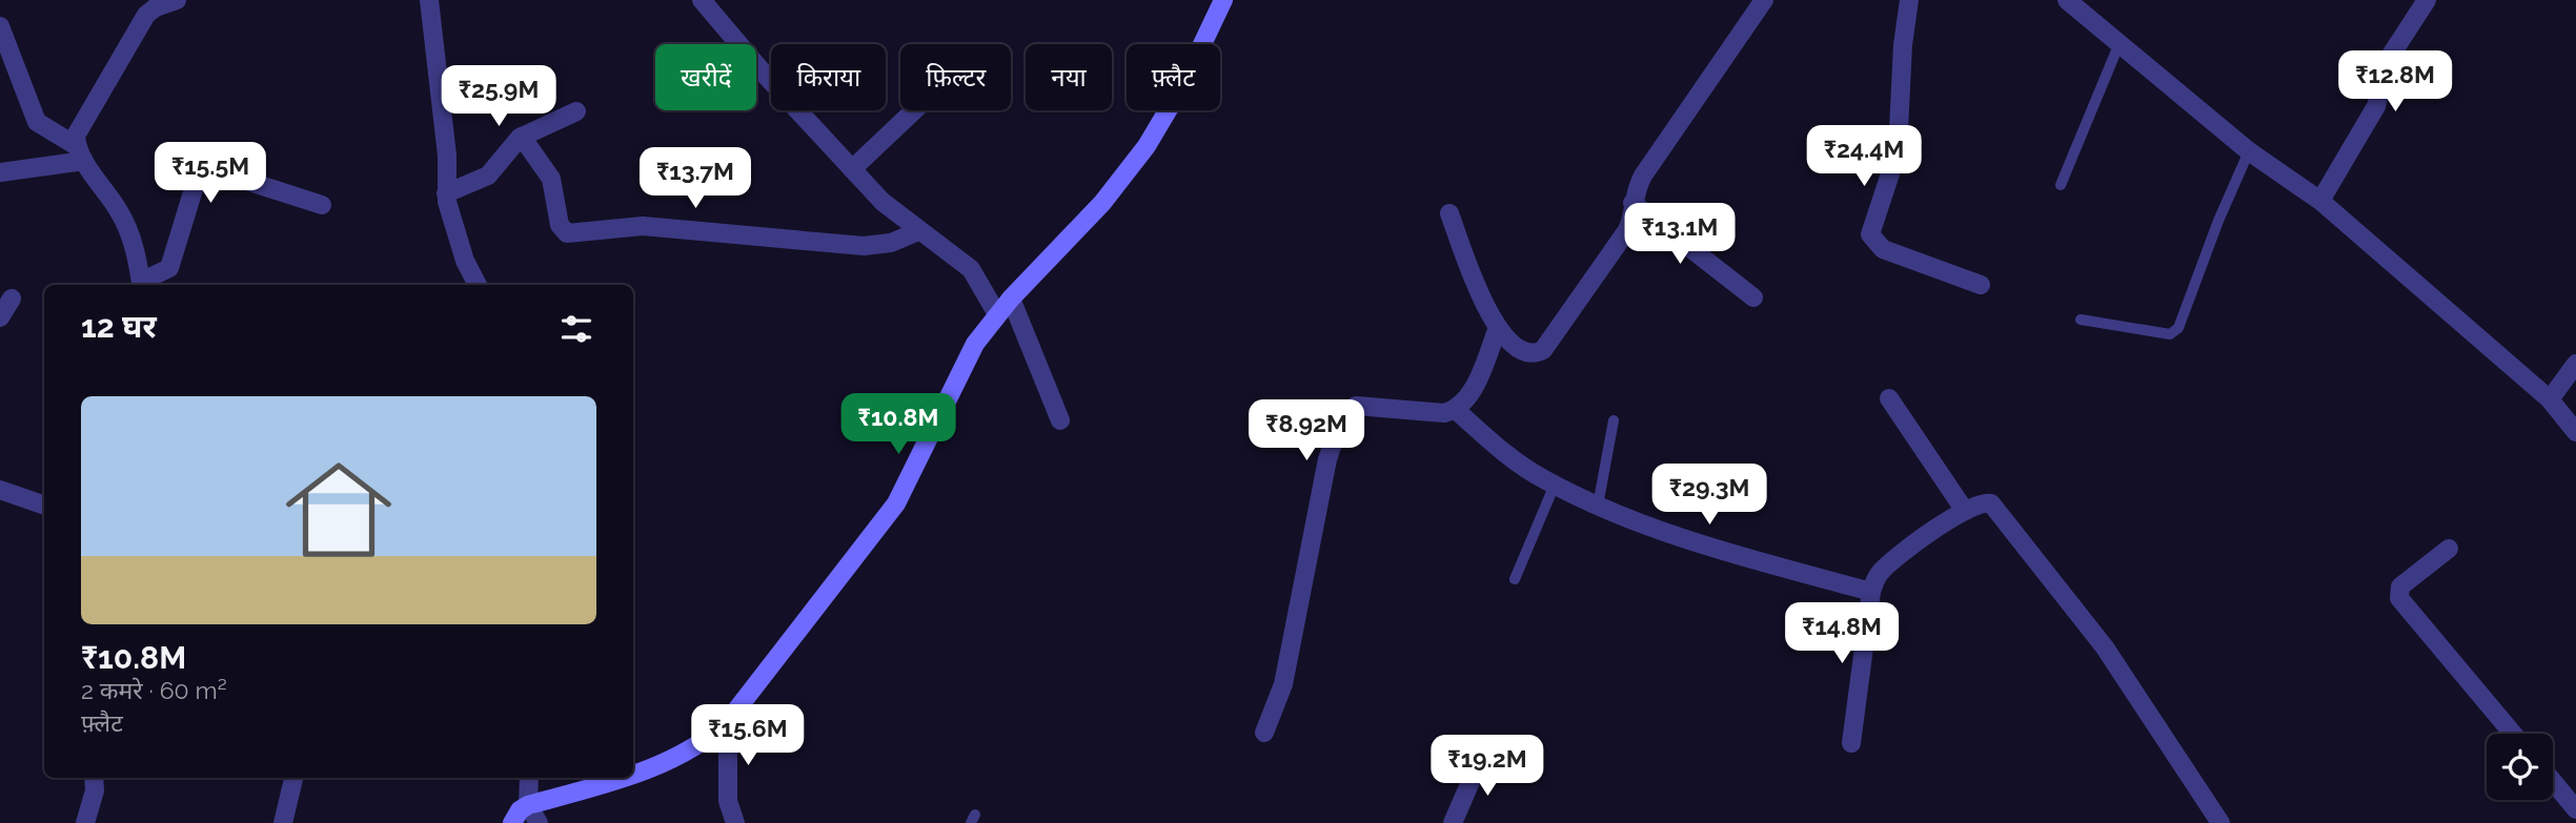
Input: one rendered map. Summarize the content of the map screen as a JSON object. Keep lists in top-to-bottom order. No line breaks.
{"page":{"chip":["खरीदें","किराया","फ़िल्टर","नया","फ़्लैट"],"price":["₹12.8M","₹25.9M","₹24.4M","₹15.5M","₹13.7M","₹13.1M","₹10.8M","₹8.92M","₹29.3M","₹14.8M","₹15.6M","₹19.2M"],"heading":"12 घर","list":[{"name":"₹10.8M","note":"2 कमरे · 60 m² · फ़्लैट"}]}}
